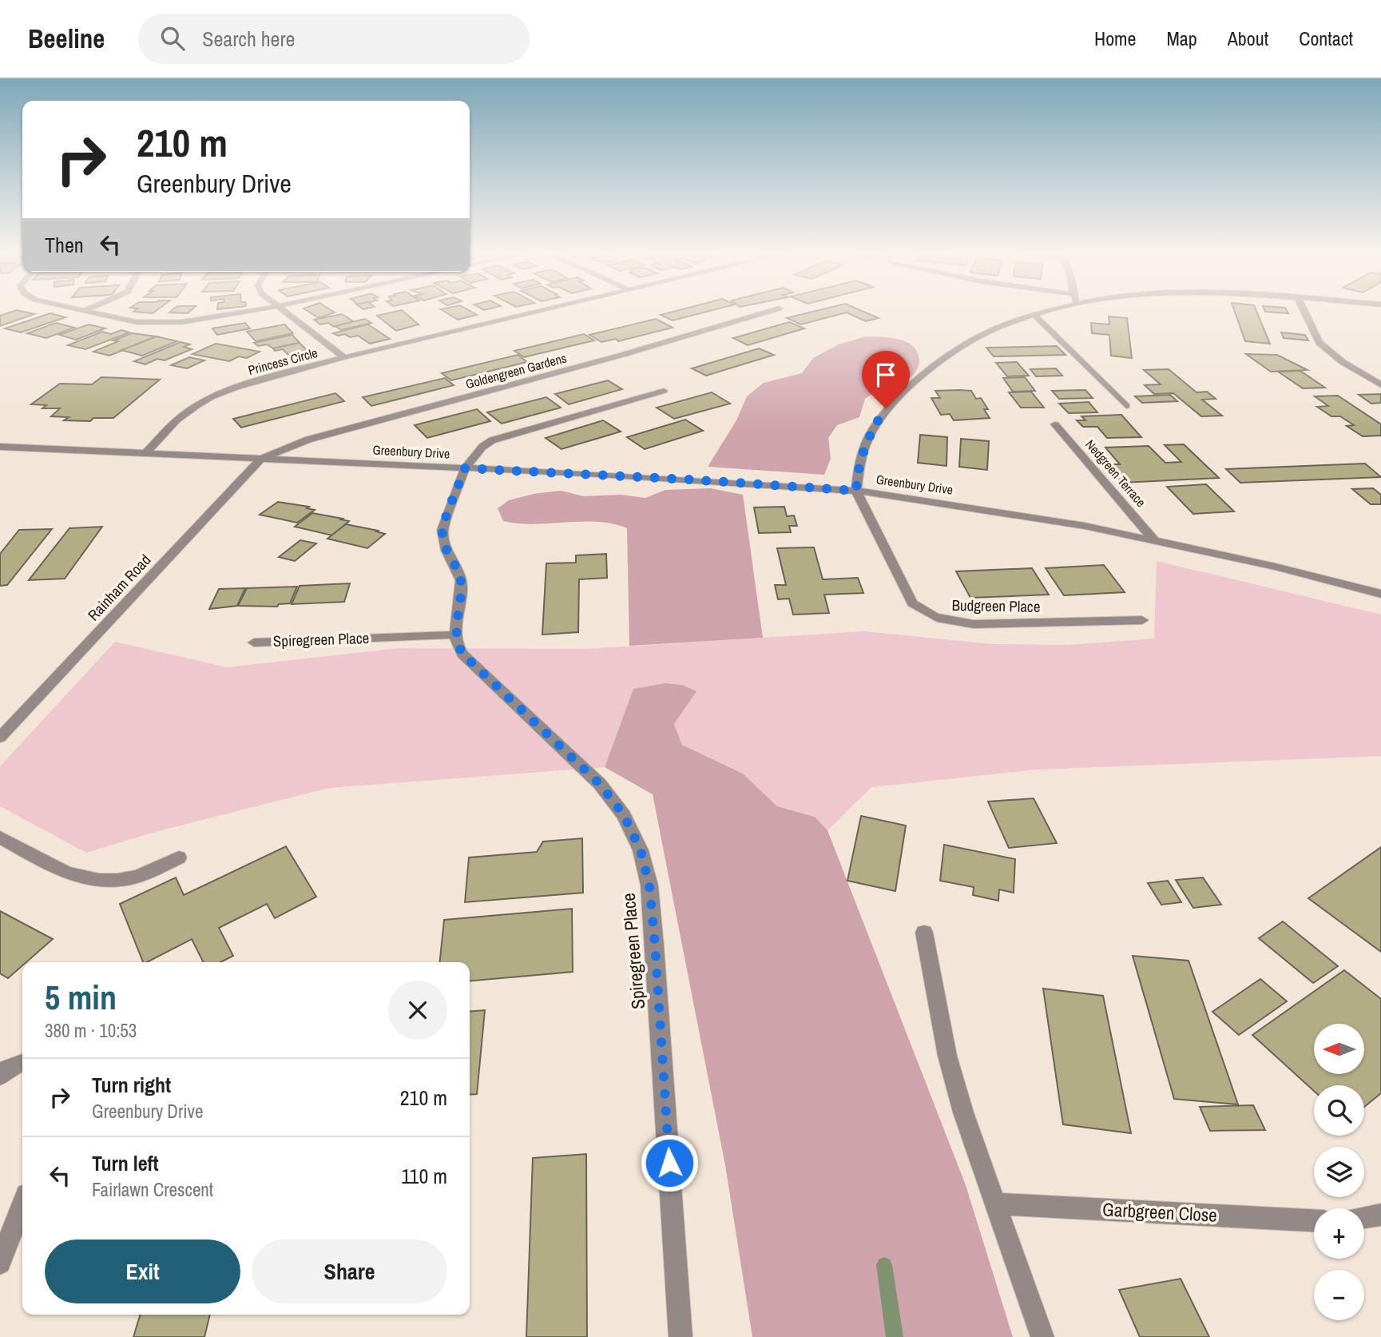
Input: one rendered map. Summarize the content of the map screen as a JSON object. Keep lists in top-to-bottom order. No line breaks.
{"streets":{"street":["Princess Circle","Goldengreen Gardens","Greenbury Drive","Nedgreen Terrace","Rainham Road","Budgreen Place","Spiregreen Place","Garbgreen Close"]},"crossings":[["Princess Circle","Greenbury Drive"],["Goldengreen Gardens","Greenbury Drive"],["Goldengreen Gardens","Rainham Road"],["Greenbury Drive","Nedgreen Terrace"],["Greenbury Drive","Rainham Road"],["Greenbury Drive","Budgreen Place"]],"north":"left","page":{"header":"Beeline","search":"Search here","nav":["Home","Map","About","Contact"],"turn":["210 m","Greenbury Drive"],"then":"Then","heading":["5 min","380 m · 10:53"],"map_buttons":["+","−"],"list":[{"name":"Turn right","note":"Greenbury Drive","value":"210 m"},{"name":"Turn left","note":"Fairlawn Crescent","value":"110 m"}],"buttons":["Exit","Share"]}}
